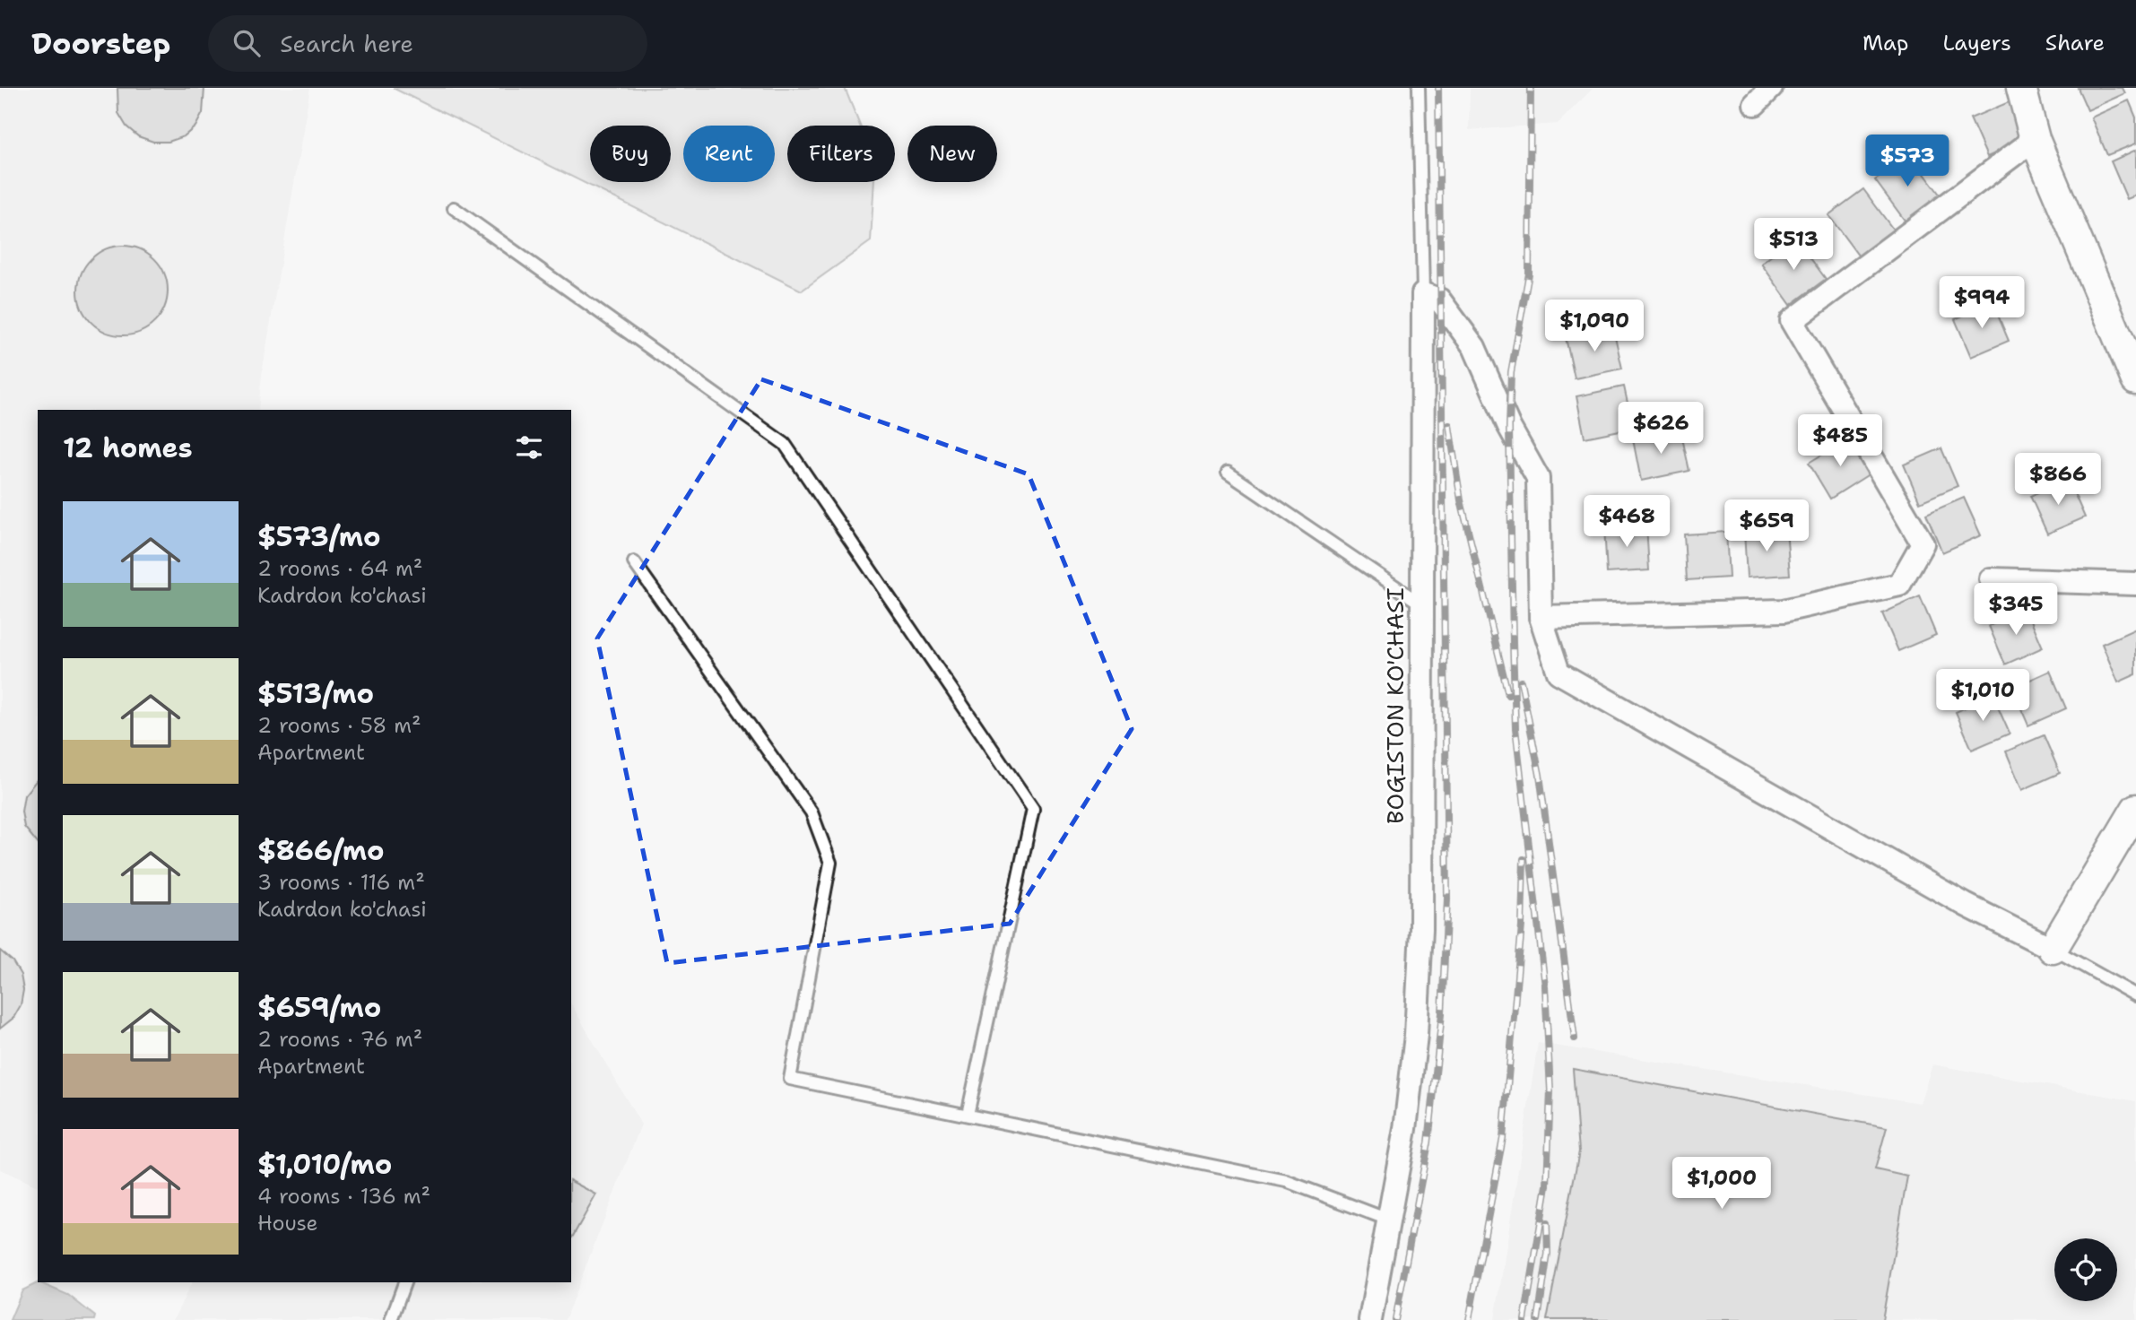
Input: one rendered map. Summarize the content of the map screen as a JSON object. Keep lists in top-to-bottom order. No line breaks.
{"streets":{"street":["BOGISTON KO'CHASI"]},"page":{"header":"Doorstep","search":"Search here","nav":["Map","Layers","Share"],"chip":["Buy","Rent","Filters","New"],"price":["$573","$513","$994","$1,090","$626","$485","$866","$468","$659","$345","$1,010","$1,000"],"heading":"12 homes","list":[{"name":"$573/mo","note":"2 rooms · 64 m² · Kadrdon ko'chasi"},{"name":"$513/mo","note":"2 rooms · 58 m² · Apartment"},{"name":"$866/mo","note":"3 rooms · 116 m² · Kadrdon ko'chasi"},{"name":"$659/mo","note":"2 rooms · 76 m² · Apartment"},{"name":"$1,010/mo","note":"4 rooms · 136 m² · House"}]}}
